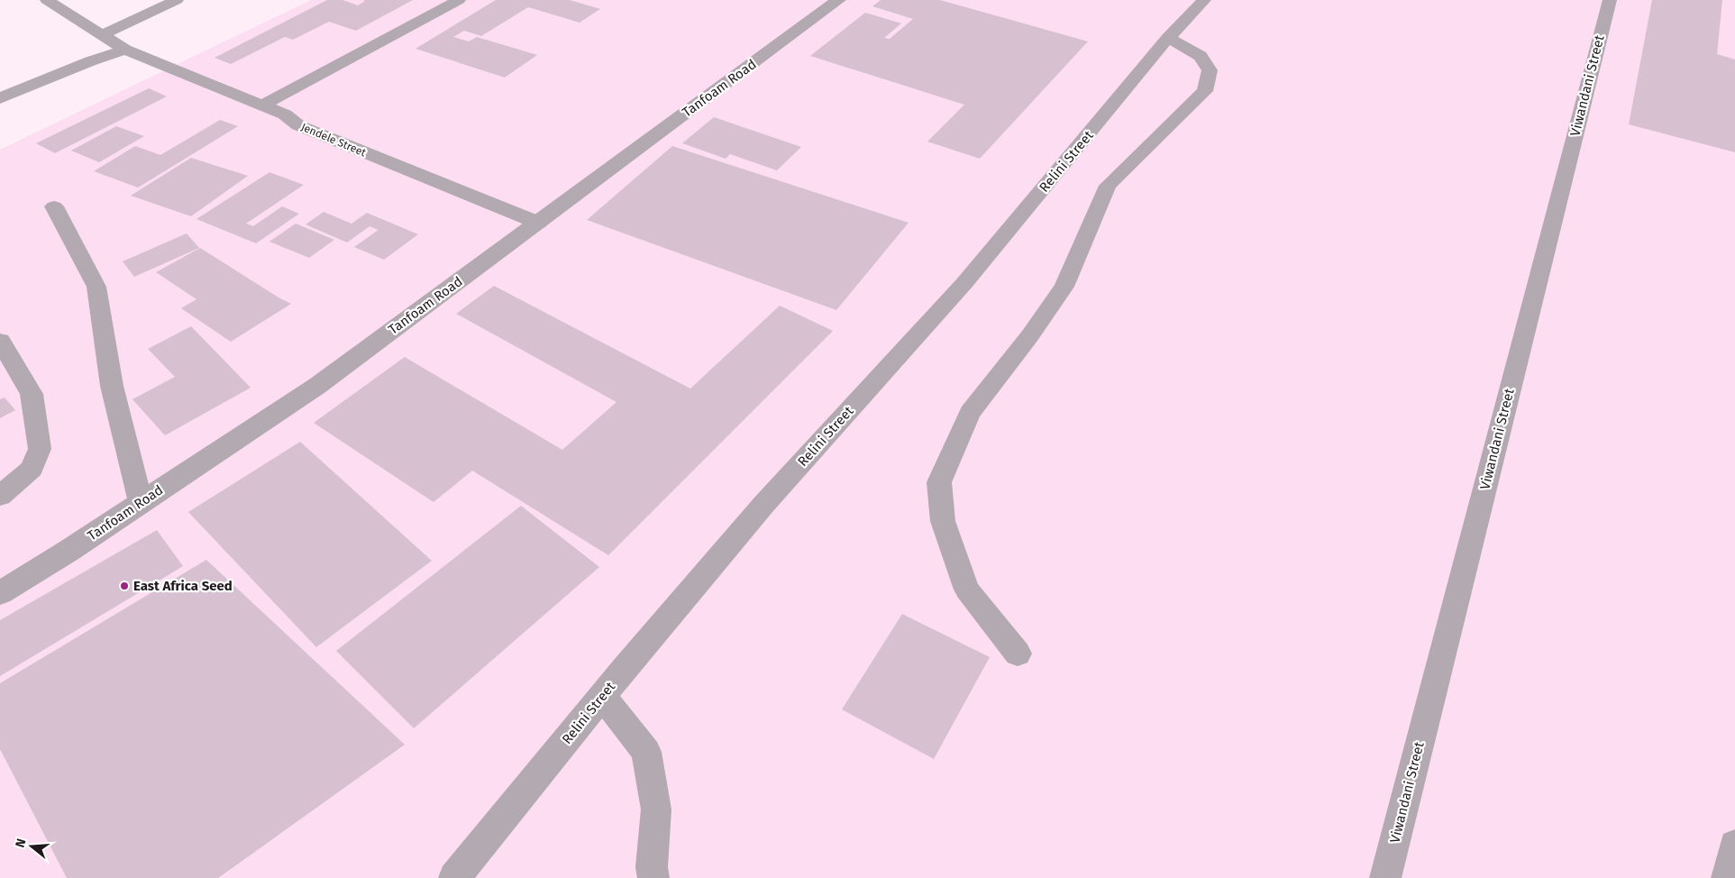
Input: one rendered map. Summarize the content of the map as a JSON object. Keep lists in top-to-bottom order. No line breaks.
{"streets":{"street":["Tanfoam Road"],"lane":["Viwandani Street","Jendele Street","Relini Street"]},"crossings":[["Tanfoam Road","Jendele Street"]],"places":["East Africa Seed"],"north":"left"}
